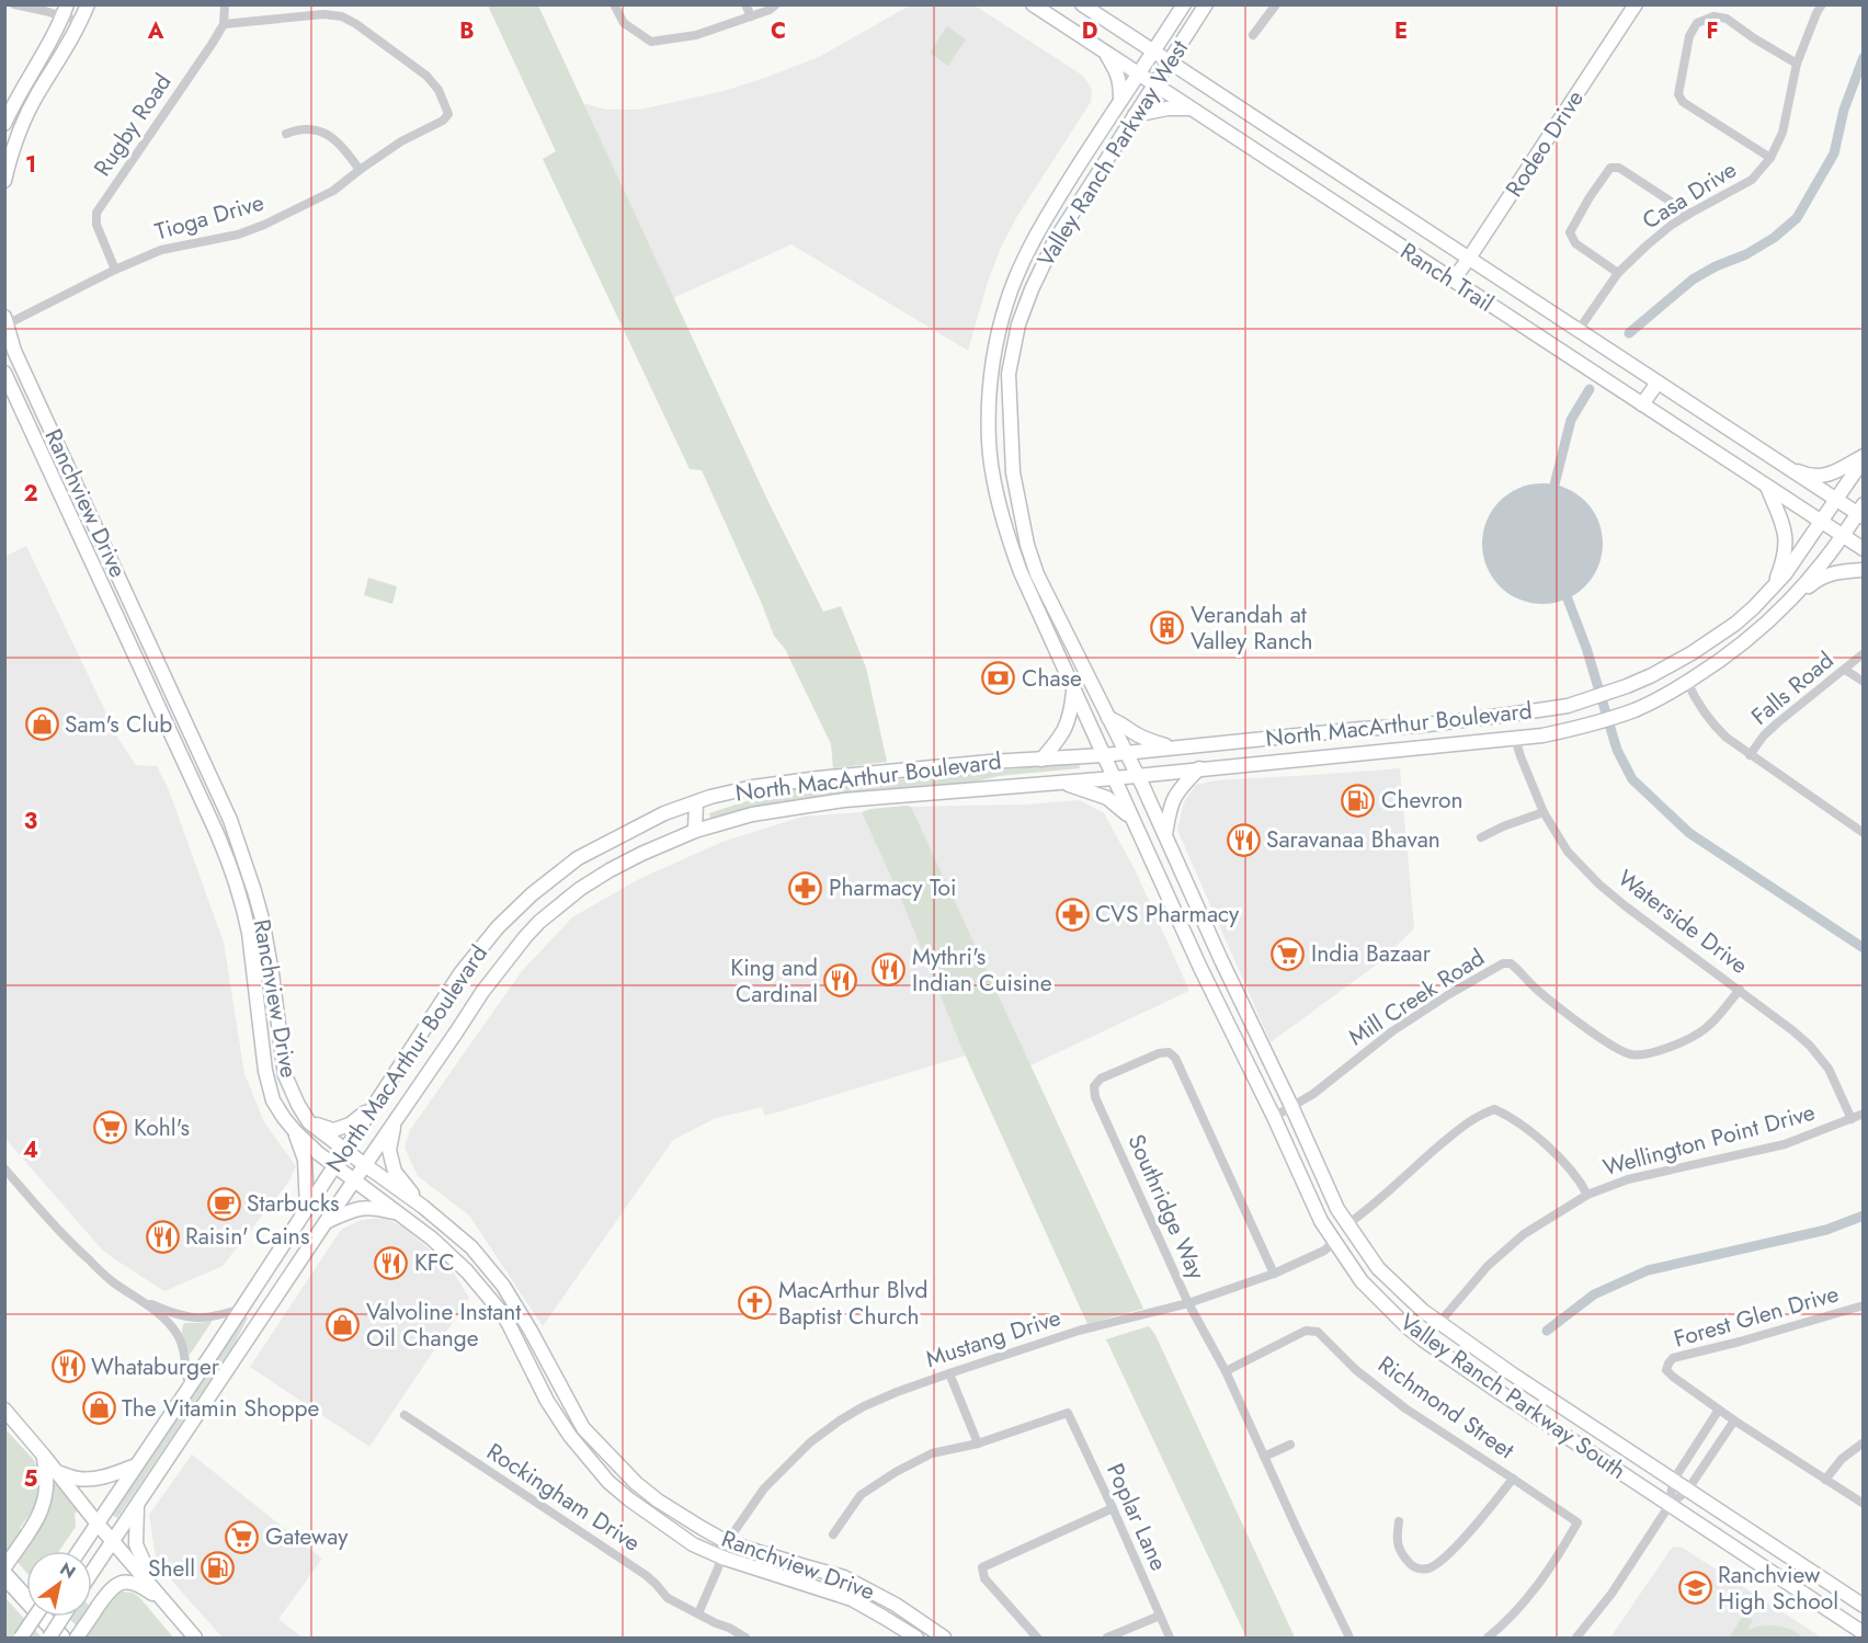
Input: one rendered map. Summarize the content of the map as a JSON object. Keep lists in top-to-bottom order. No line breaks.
{"streets":{"main road":["Rodeo Drive","Valley Ranch Parkway West","Ranch Trail","Ranchview Drive","North MacArthur Boulevard","Valley Ranch Parkway South"],"street":["Rugby Road","Casa Drive","Tioga Drive","Falls Road","Waterside Drive","Mill Creek Road","Wellington Point Drive","Southridge Way","Forest Glen Drive","Mustang Drive","Richmond Street","Rockingham Drive","Poplar Lane"]},"crossings":[["Rugby Road","Tioga Drive"],["Rodeo Drive","Ranch Trail"],["Valley Ranch Parkway West","Ranch Trail"],["Valley Ranch Parkway West","North MacArthur Boulevard"],["Valley Ranch Parkway West","Valley Ranch Parkway South"],["Casa Drive","Ranch Trail"],["Tioga Drive","Ranchview Drive"],["Ranch Trail","North MacArthur Boulevard"],["Ranchview Drive","North MacArthur Boulevard"],["Ranchview Drive","Mustang Drive"],["North MacArthur Boulevard","Waterside Drive"],["North MacArthur Boulevard","Valley Ranch Parkway South"],["Waterside Drive","Mill Creek Road"],["Waterside Drive","Wellington Point Drive"],["Mill Creek Road","Valley Ranch Parkway South"],["Wellington Point Drive","Valley Ranch Parkway South"],["Southridge Way","Mustang Drive"],["Southridge Way","Richmond Street"],["Mustang Drive","Valley Ranch Parkway South"]],"places":{"building":["Verandah at Valley Ranch"],"bank":["Chase"],"shop":["Sam's Club","Valvoline Instant Oil Change","The Vitamin Shoppe"],"fuel station":["Chevron","Shell"],"restaurant":["Saravanaa Bhavan","Mythri's Indian Cuisine","King and Cardinal","Raisin' Cains","KFC","Whataburger"],"pharmacy":["Pharmacy Toi","CVS Pharmacy"],"supermarket":["India Bazaar","Kohl's","Gateway"],"cafe":["Starbucks"],"church":["MacArthur Blvd Baptist Church"],"school or university":["Ranchview High School"]},"north":"top right","grid":{"columns":["A","B","C","D","E","F"],"rows":["1","2","3","4","5"]}}
